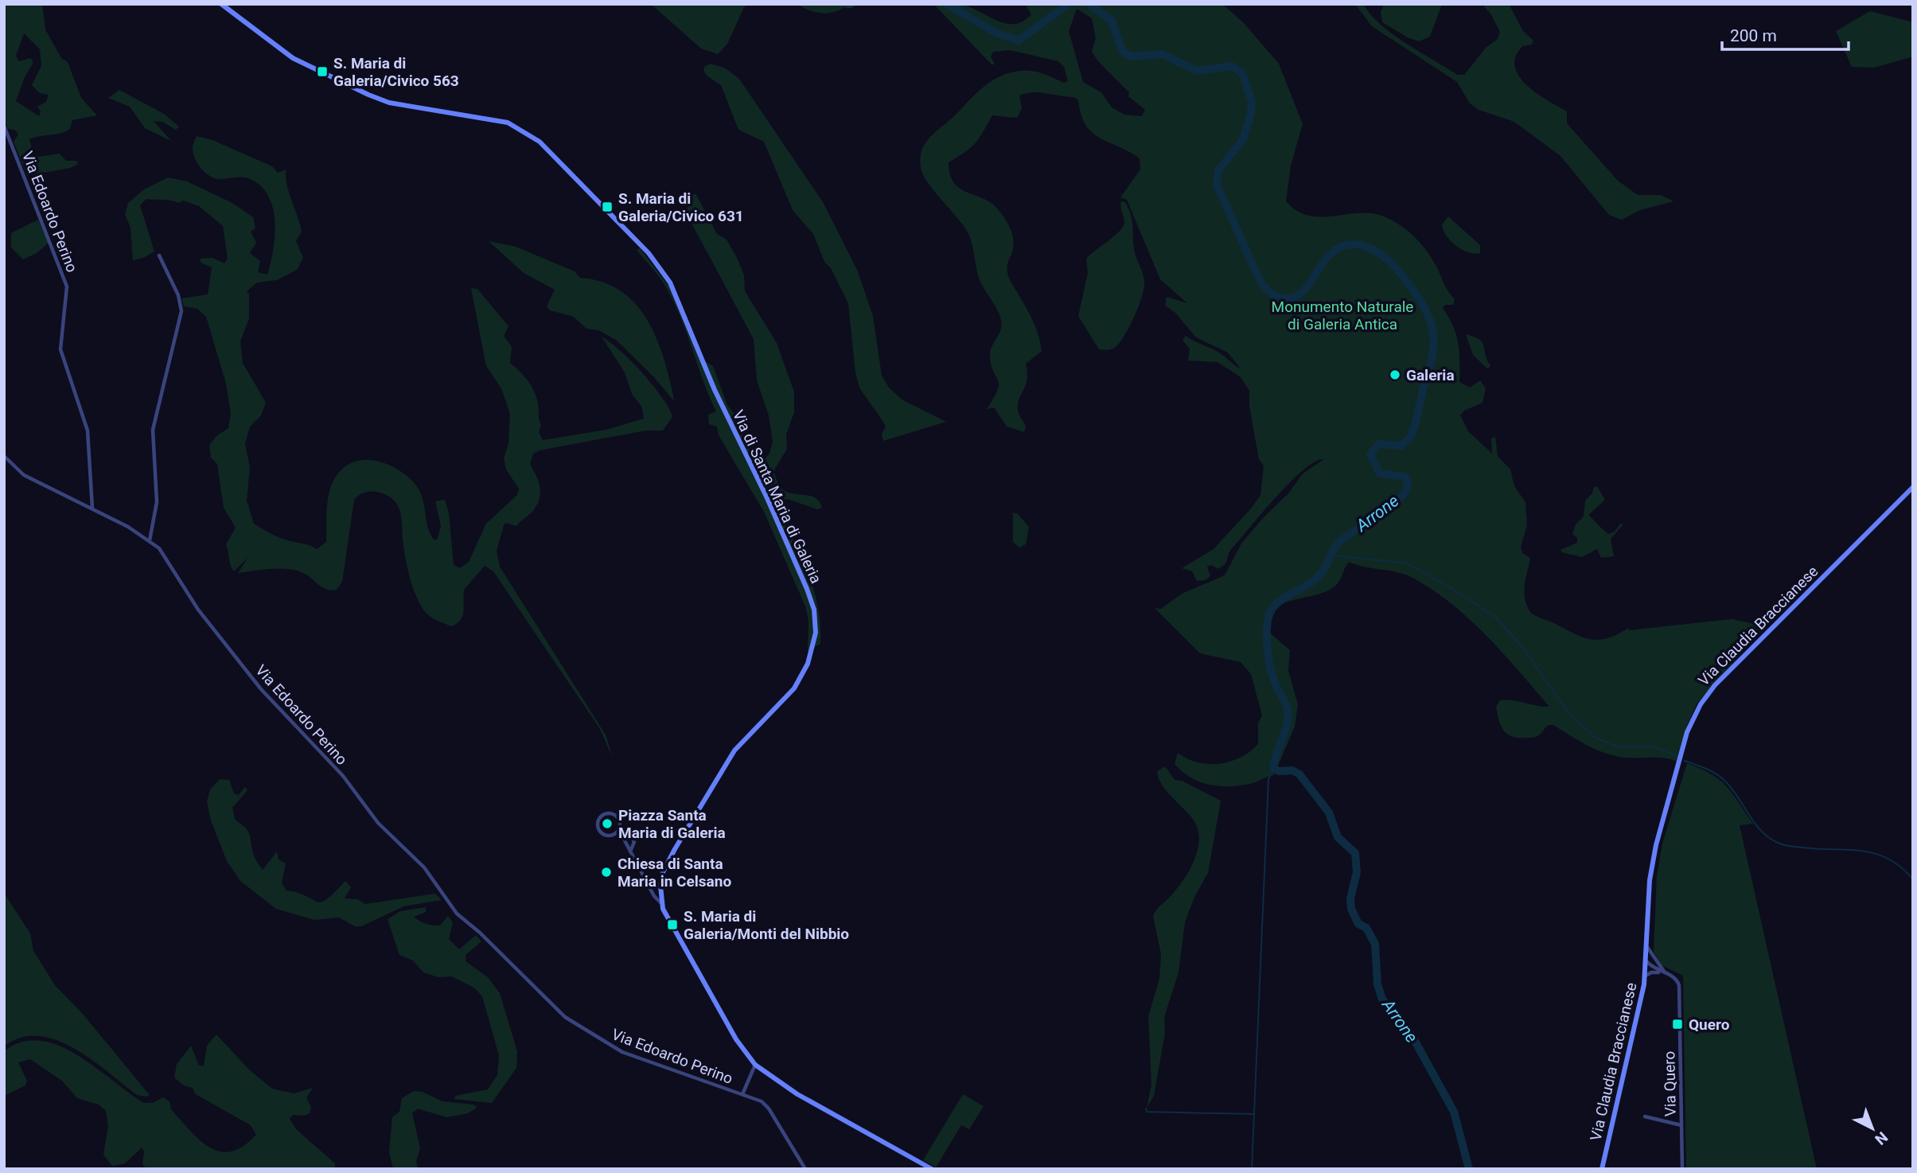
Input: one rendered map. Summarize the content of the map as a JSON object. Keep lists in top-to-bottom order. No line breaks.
{"streets":{"street":["Via Edoardo Perino","Via di Santa Maria di Galeria","Via Claudia Braccianese","Via Quero"]},"crossings":[["Via Claudia Braccianese","Via Quero"]],"water":["Arrone"],"parks":["Monumento Naturale di Galeria Antica"],"places":{"transit":["S. Maria di Galeria/Civico 563","S. Maria di Galeria/Civico 631","S. Maria di Galeria/Monti del Nibbio","Quero"],"other":["Galeria","Piazza Santa Maria di Galeria","Chiesa di Santa Maria in Celsano"]},"scale_bar":"200 m","north":"bottom right"}
